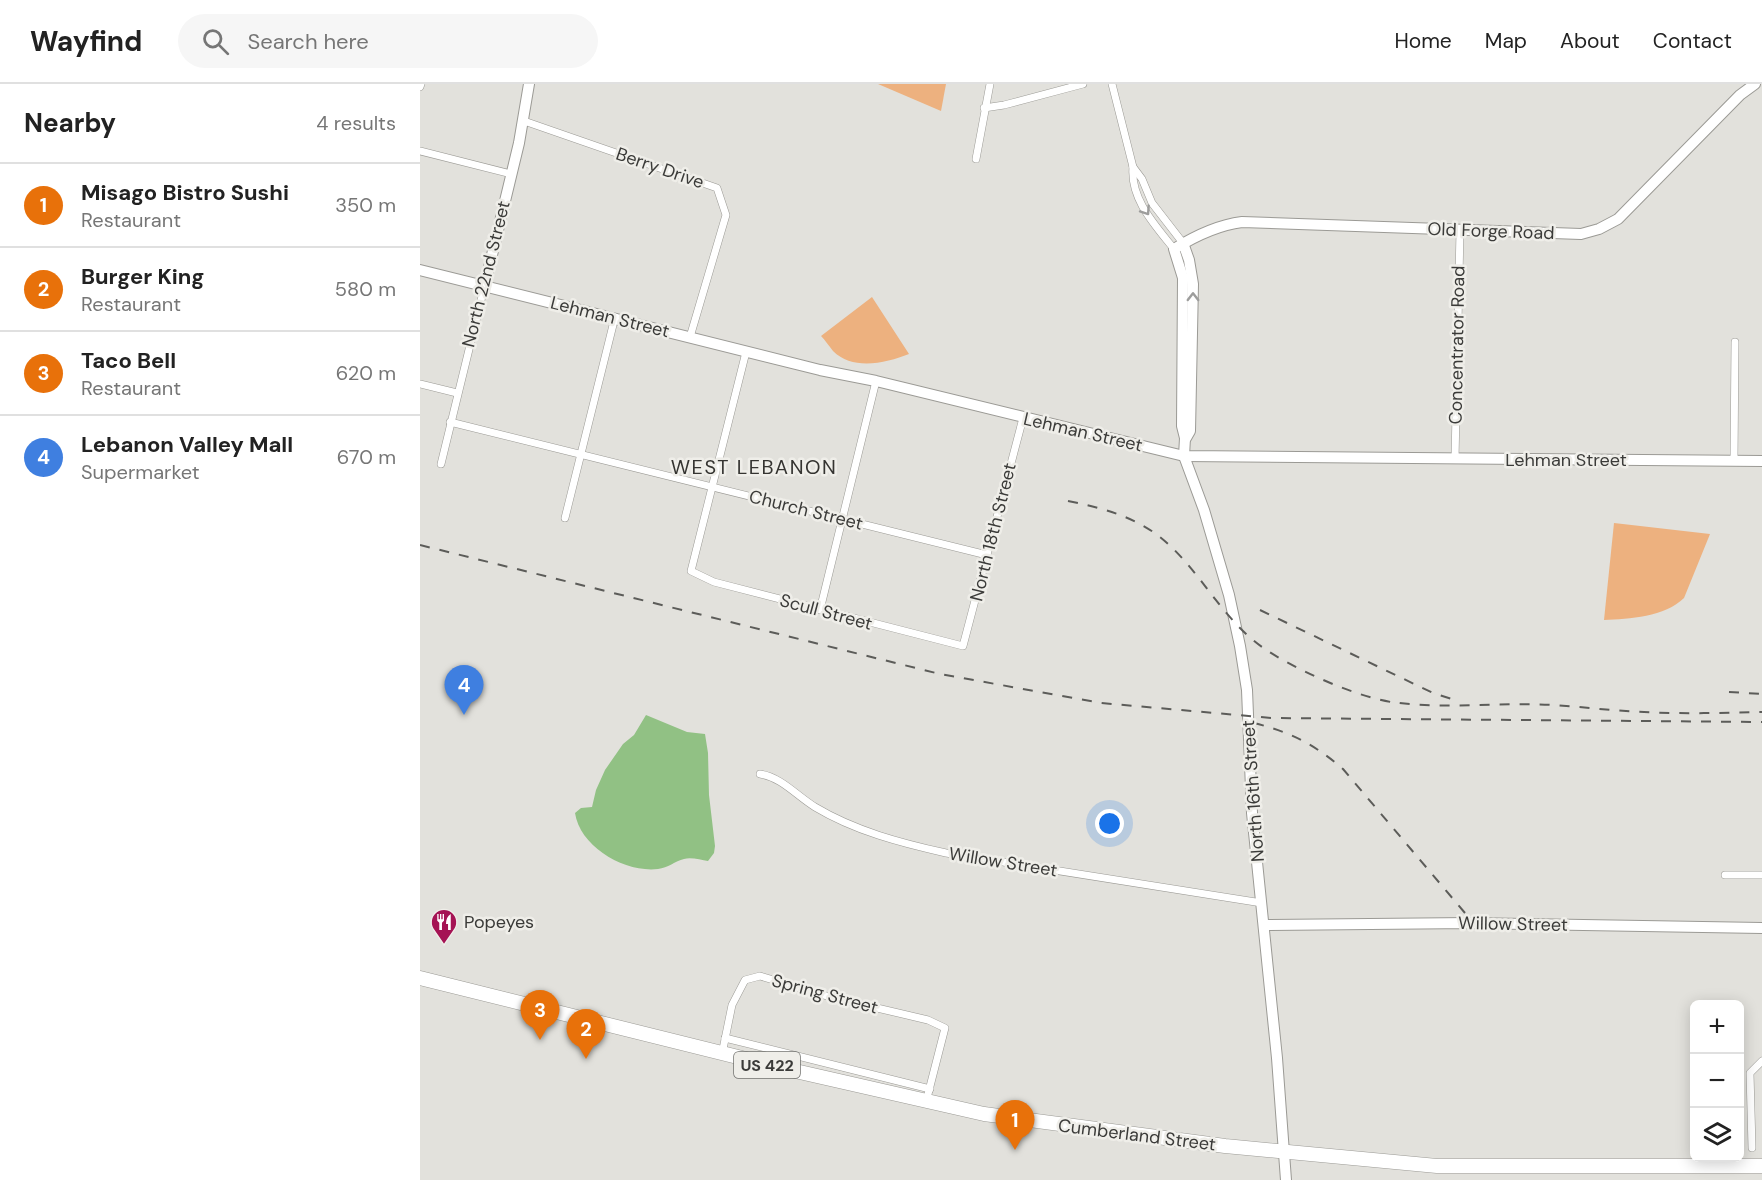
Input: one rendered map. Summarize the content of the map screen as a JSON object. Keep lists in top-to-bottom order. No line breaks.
{"streets":{"highway":["US 422","Cumberland Street"],"main road":["Old Forge Road","North 22nd Street","Lehman Street","North 16th Street","Willow Street"],"street":["Berry Drive","Concentrator Road","Church Street","North 18th Street","Scull Street","Spring Street"]},"crossings":[["Berry Drive","North 22nd Street"],["Berry Drive","Lehman Street"],["Old Forge Road","Concentrator Road"],["Old Forge Road","North 16th Street"],["North 22nd Street","Lehman Street"],["North 22nd Street","Church Street"],["Lehman Street","Concentrator Road"],["Lehman Street","North 18th Street"],["Lehman Street","North 16th Street"],["Church Street","North 18th Street"],["Church Street","Scull Street"],["North 18th Street","Scull Street"],["North 16th Street","Willow Street"],["North 16th Street","Cumberland Street"],["Spring Street","Cumberland Street"]],"districts":["WEST LEBANON"],"places":{"restaurant":["Popeyes"]},"page":{"header":"Wayfind","search":"Search here","nav":["Home","Map","About","Contact"],"heading":["Nearby","4 results"],"list":[{"mark":"1","name":"Misago Bistro Sushi","note":"Restaurant","value":"350 m"},{"mark":"2","name":"Burger King","note":"Restaurant","value":"580 m"},{"mark":"3","name":"Taco Bell","note":"Restaurant","value":"620 m"},{"mark":"4","name":"Lebanon Valley Mall","note":"Supermarket","value":"670 m"}],"pins":["4","3","2","1"],"map_buttons":["+","−"]}}
